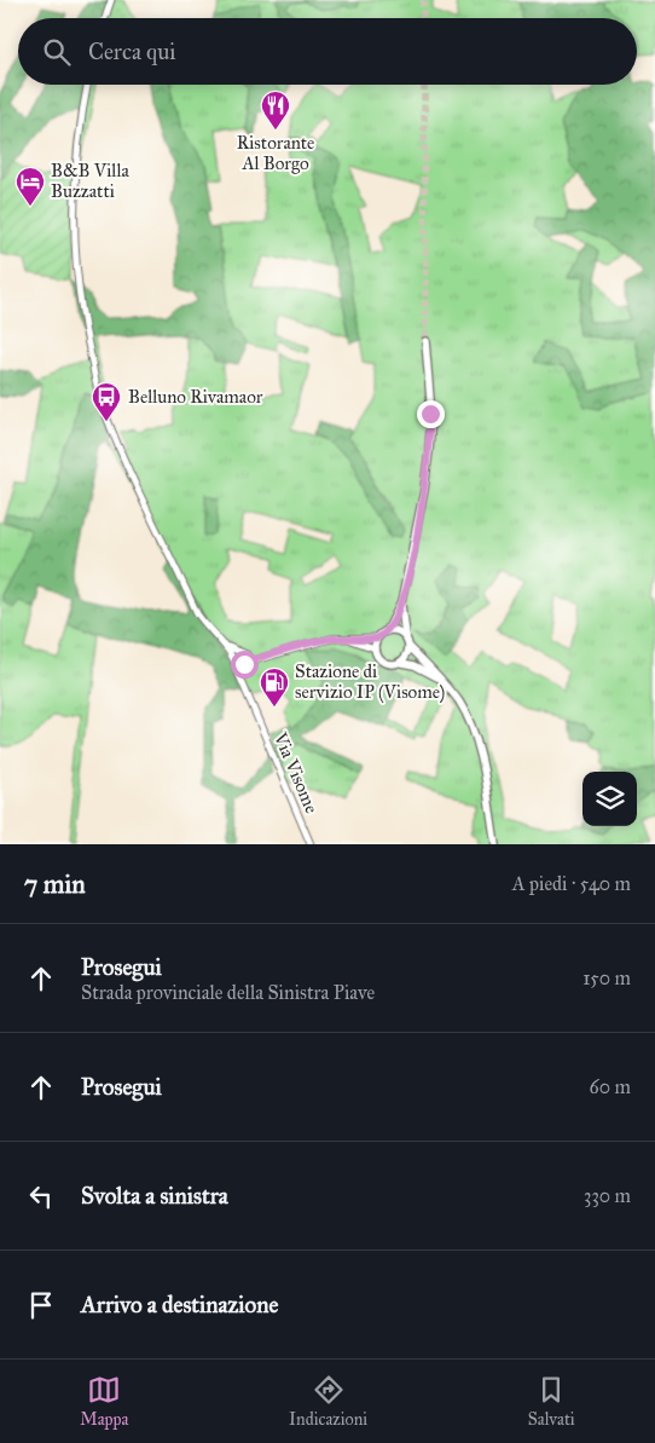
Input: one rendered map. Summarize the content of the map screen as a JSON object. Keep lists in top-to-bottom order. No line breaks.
{"streets":{"street":["Via Visome"]},"places":{"restaurant":["Ristorante Al Borgo"],"hotel":["B&B Villa Buzzatti"],"bus stop":["Belluno Rivamaor"],"fuel station":["Stazione di servizio IP (Visome)"]},"page":{"search":"Cerca qui","heading":["7 min","A piedi · 540 m"],"list":[["Prosegui","Strada provinciale della Sinistra Piave","150 m"],["Prosegui","60 m"],["Svolta a sinistra","330 m"],"Arrivo a destinazione"],"nav":["Mappa","Indicazioni","Salvati"]}}
